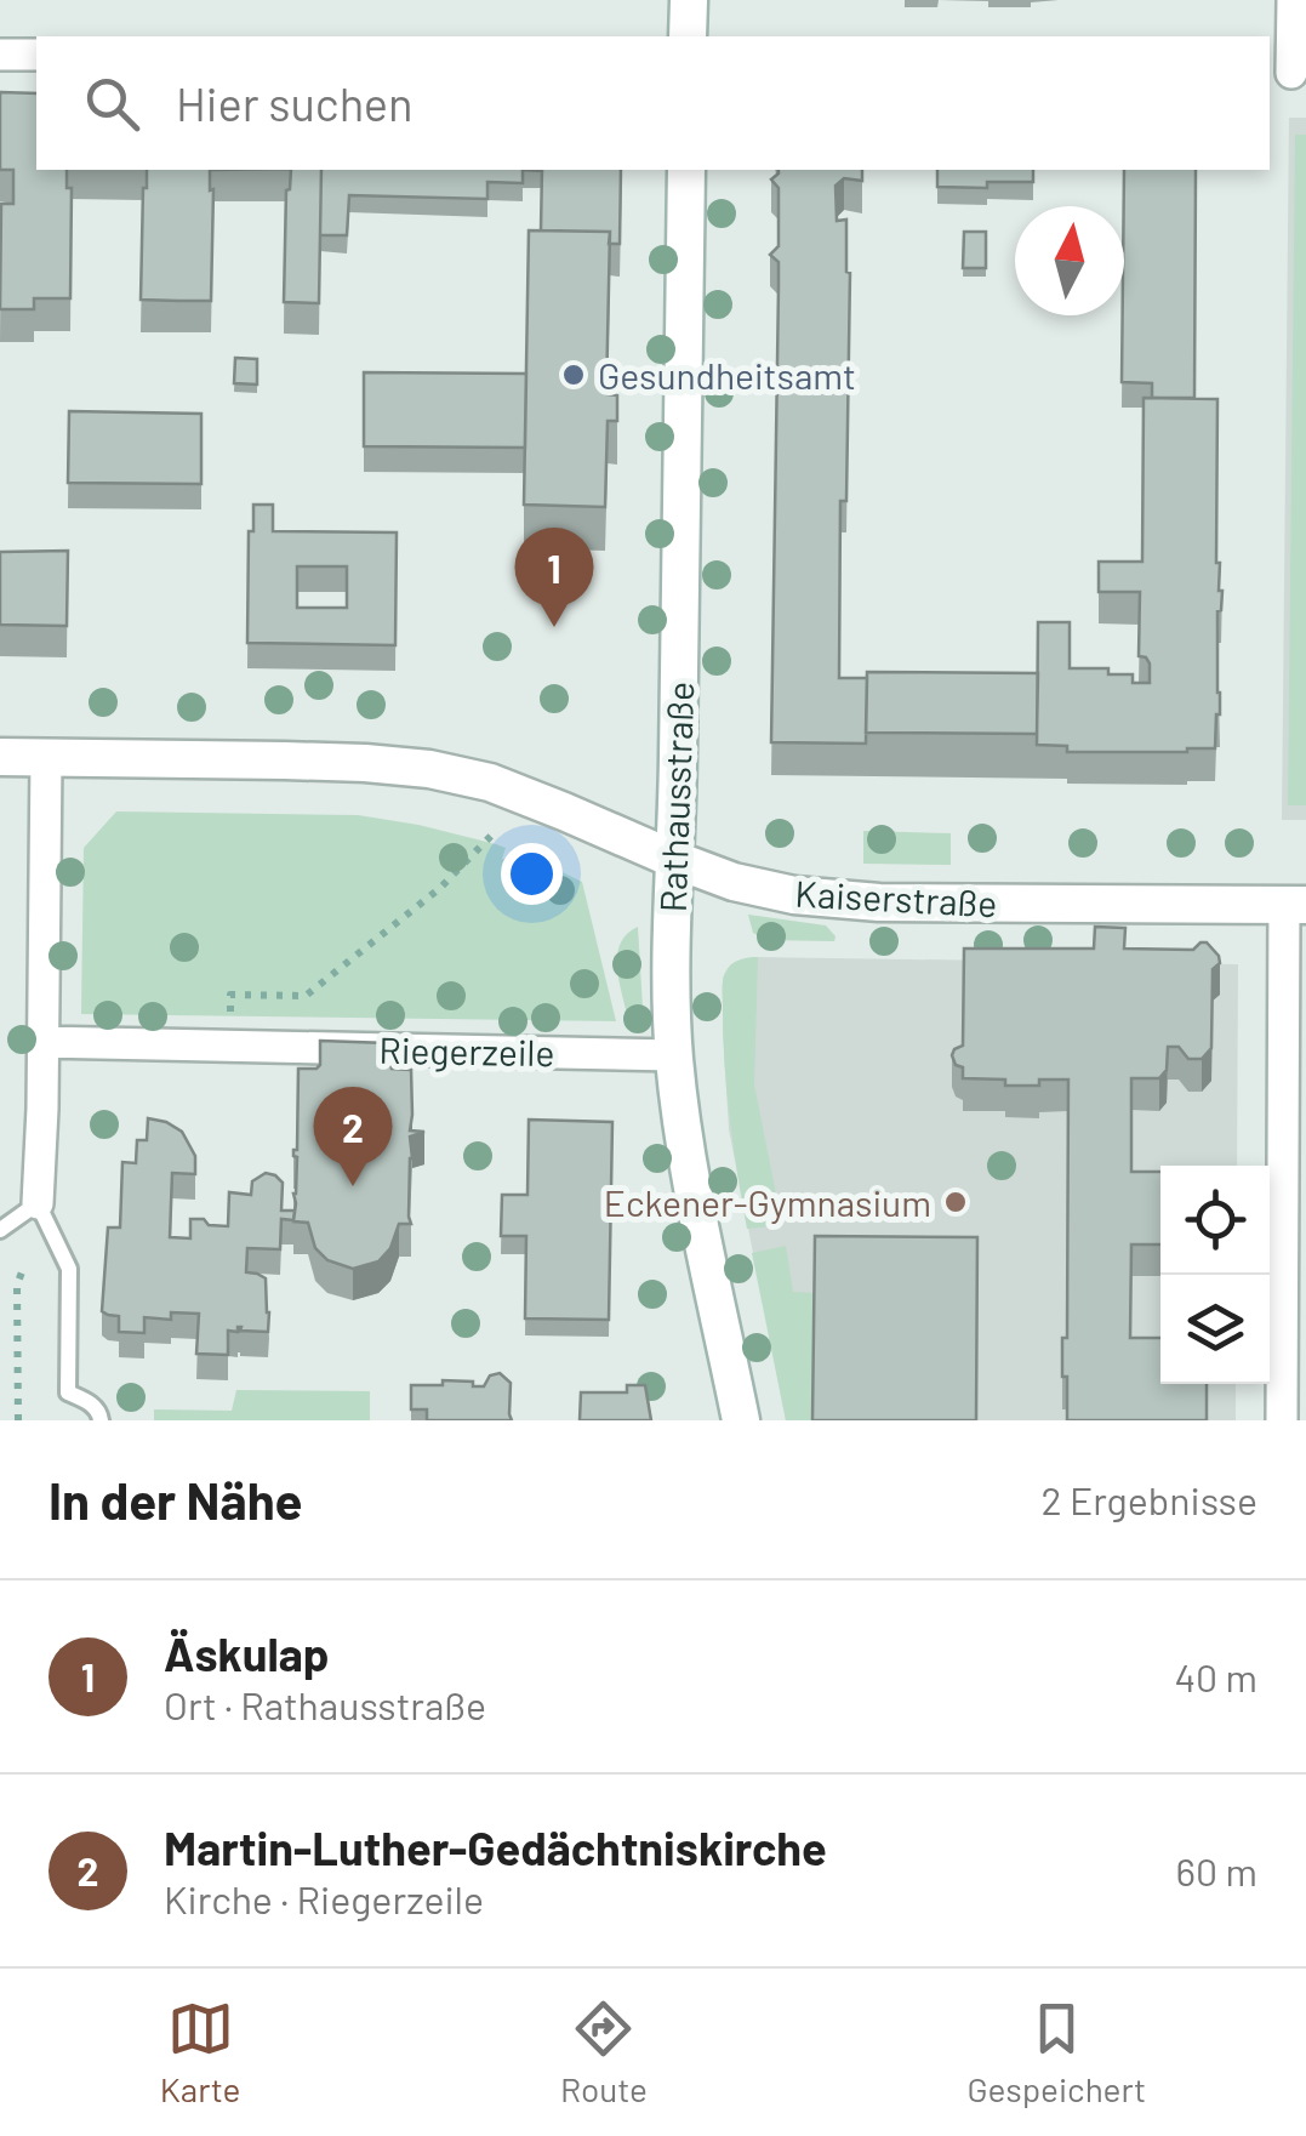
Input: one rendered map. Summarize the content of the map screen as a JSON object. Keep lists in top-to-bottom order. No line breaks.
{"streets":{"street":["Rathausstraße","Kaiserstraße","Riegerzeile"]},"crossings":[["Rathausstraße","Kaiserstraße"],["Rathausstraße","Riegerzeile"]],"places":["Gesundheitsamt","Eckener-Gymnasium"],"north":"top","page":{"search":"Hier suchen","pins":["1","2"],"heading":["In der Nähe","2 Ergebnisse"],"list":[{"mark":"1","name":"Äskulap","note":"Ort · Rathausstraße","value":"40 m"},{"mark":"2","name":"Martin-Luther-Gedächtniskirche","note":"Kirche · Riegerzeile","value":"60 m"}],"nav":["Karte","Route","Gespeichert"]}}
